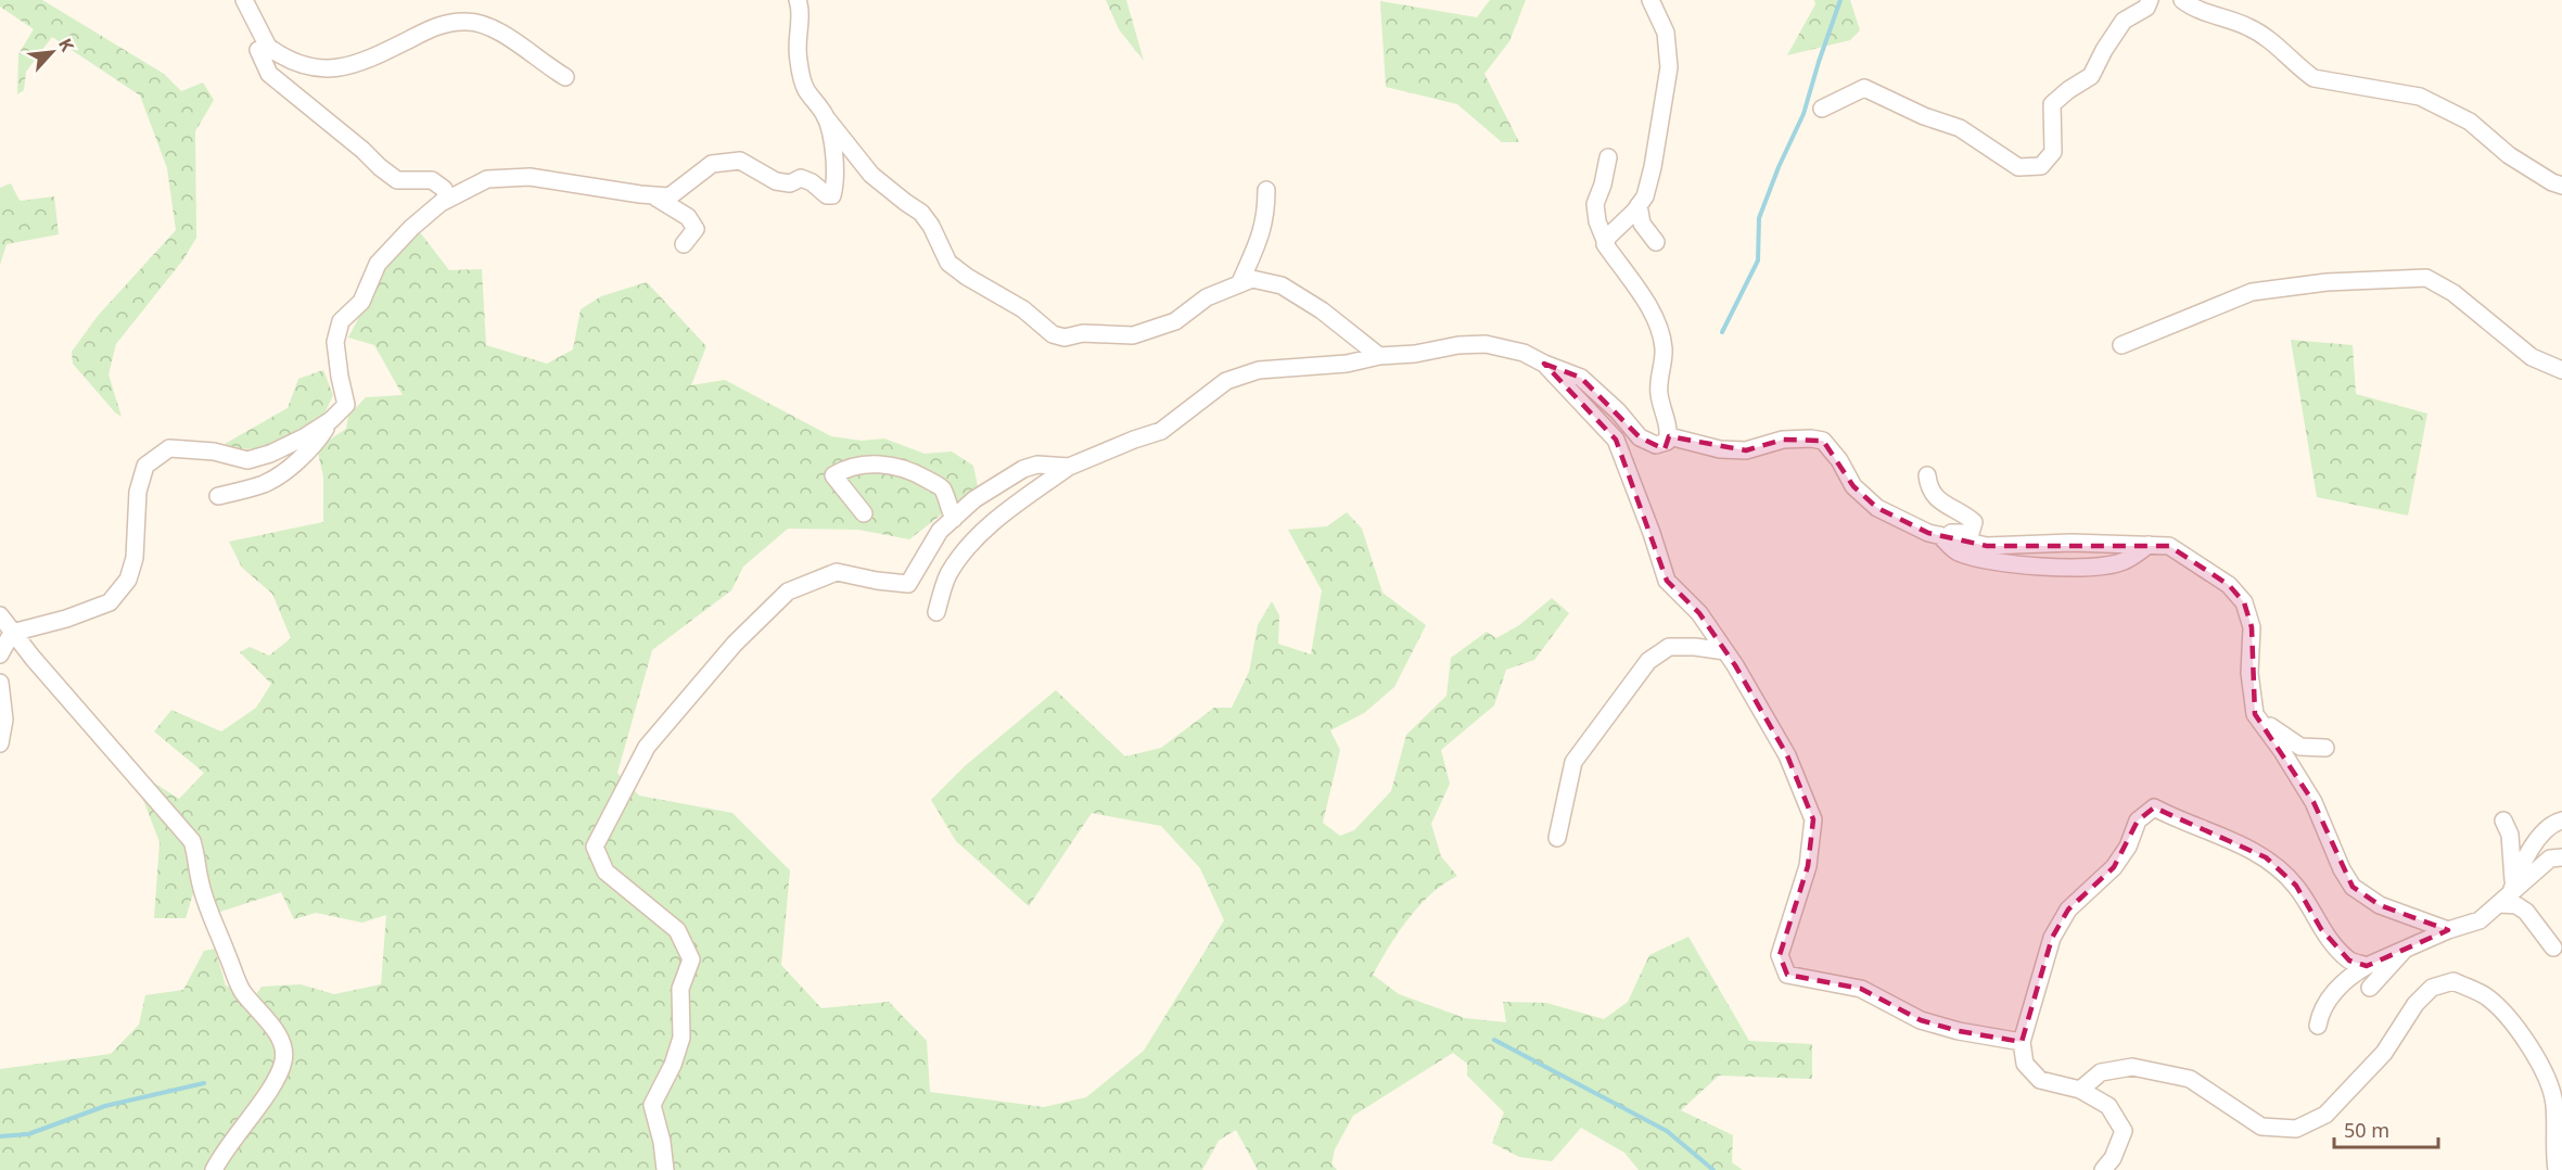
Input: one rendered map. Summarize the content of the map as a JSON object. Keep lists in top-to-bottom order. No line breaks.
{"scale_bar":"50 m","north":"top right"}
